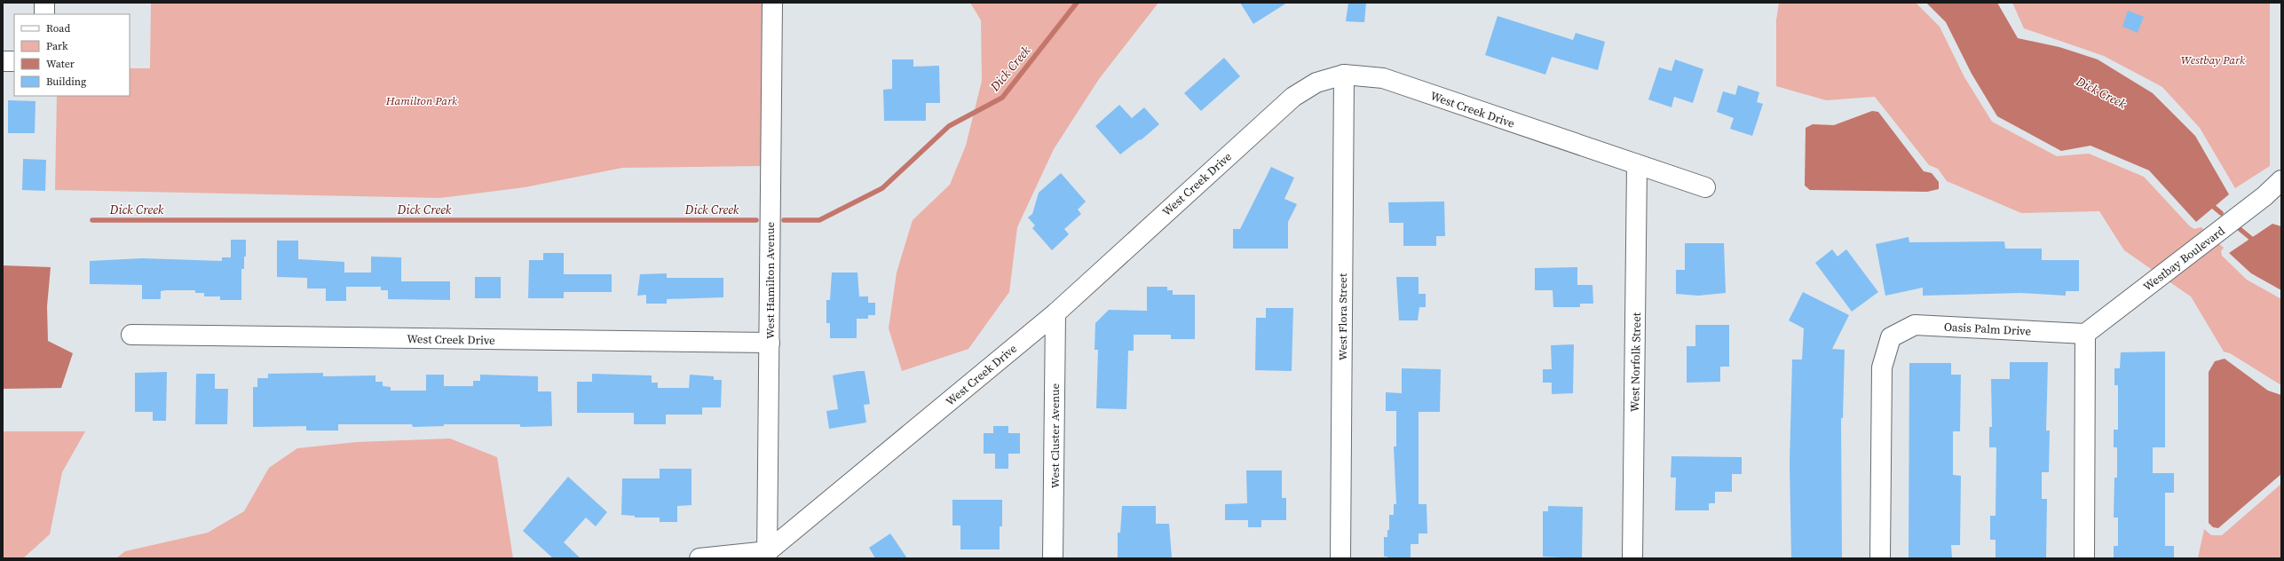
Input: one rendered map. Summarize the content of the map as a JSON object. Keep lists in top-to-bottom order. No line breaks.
{"streets":{"street":["West Creek Drive","Westbay Boulevard","West Hamilton Avenue","West Flora Street","Oasis Palm Drive","West Norfolk Street","West Cluster Avenue"]},"crossings":[["West Creek Drive","West Hamilton Avenue"],["West Creek Drive","West Flora Street"],["West Creek Drive","West Norfolk Street"],["West Creek Drive","West Cluster Avenue"],["Westbay Boulevard","Oasis Palm Drive"]],"water":["Dick Creek"],"parks":["Westbay Park","Hamilton Park"],"legend":["Road","Park","Water","Building"]}
